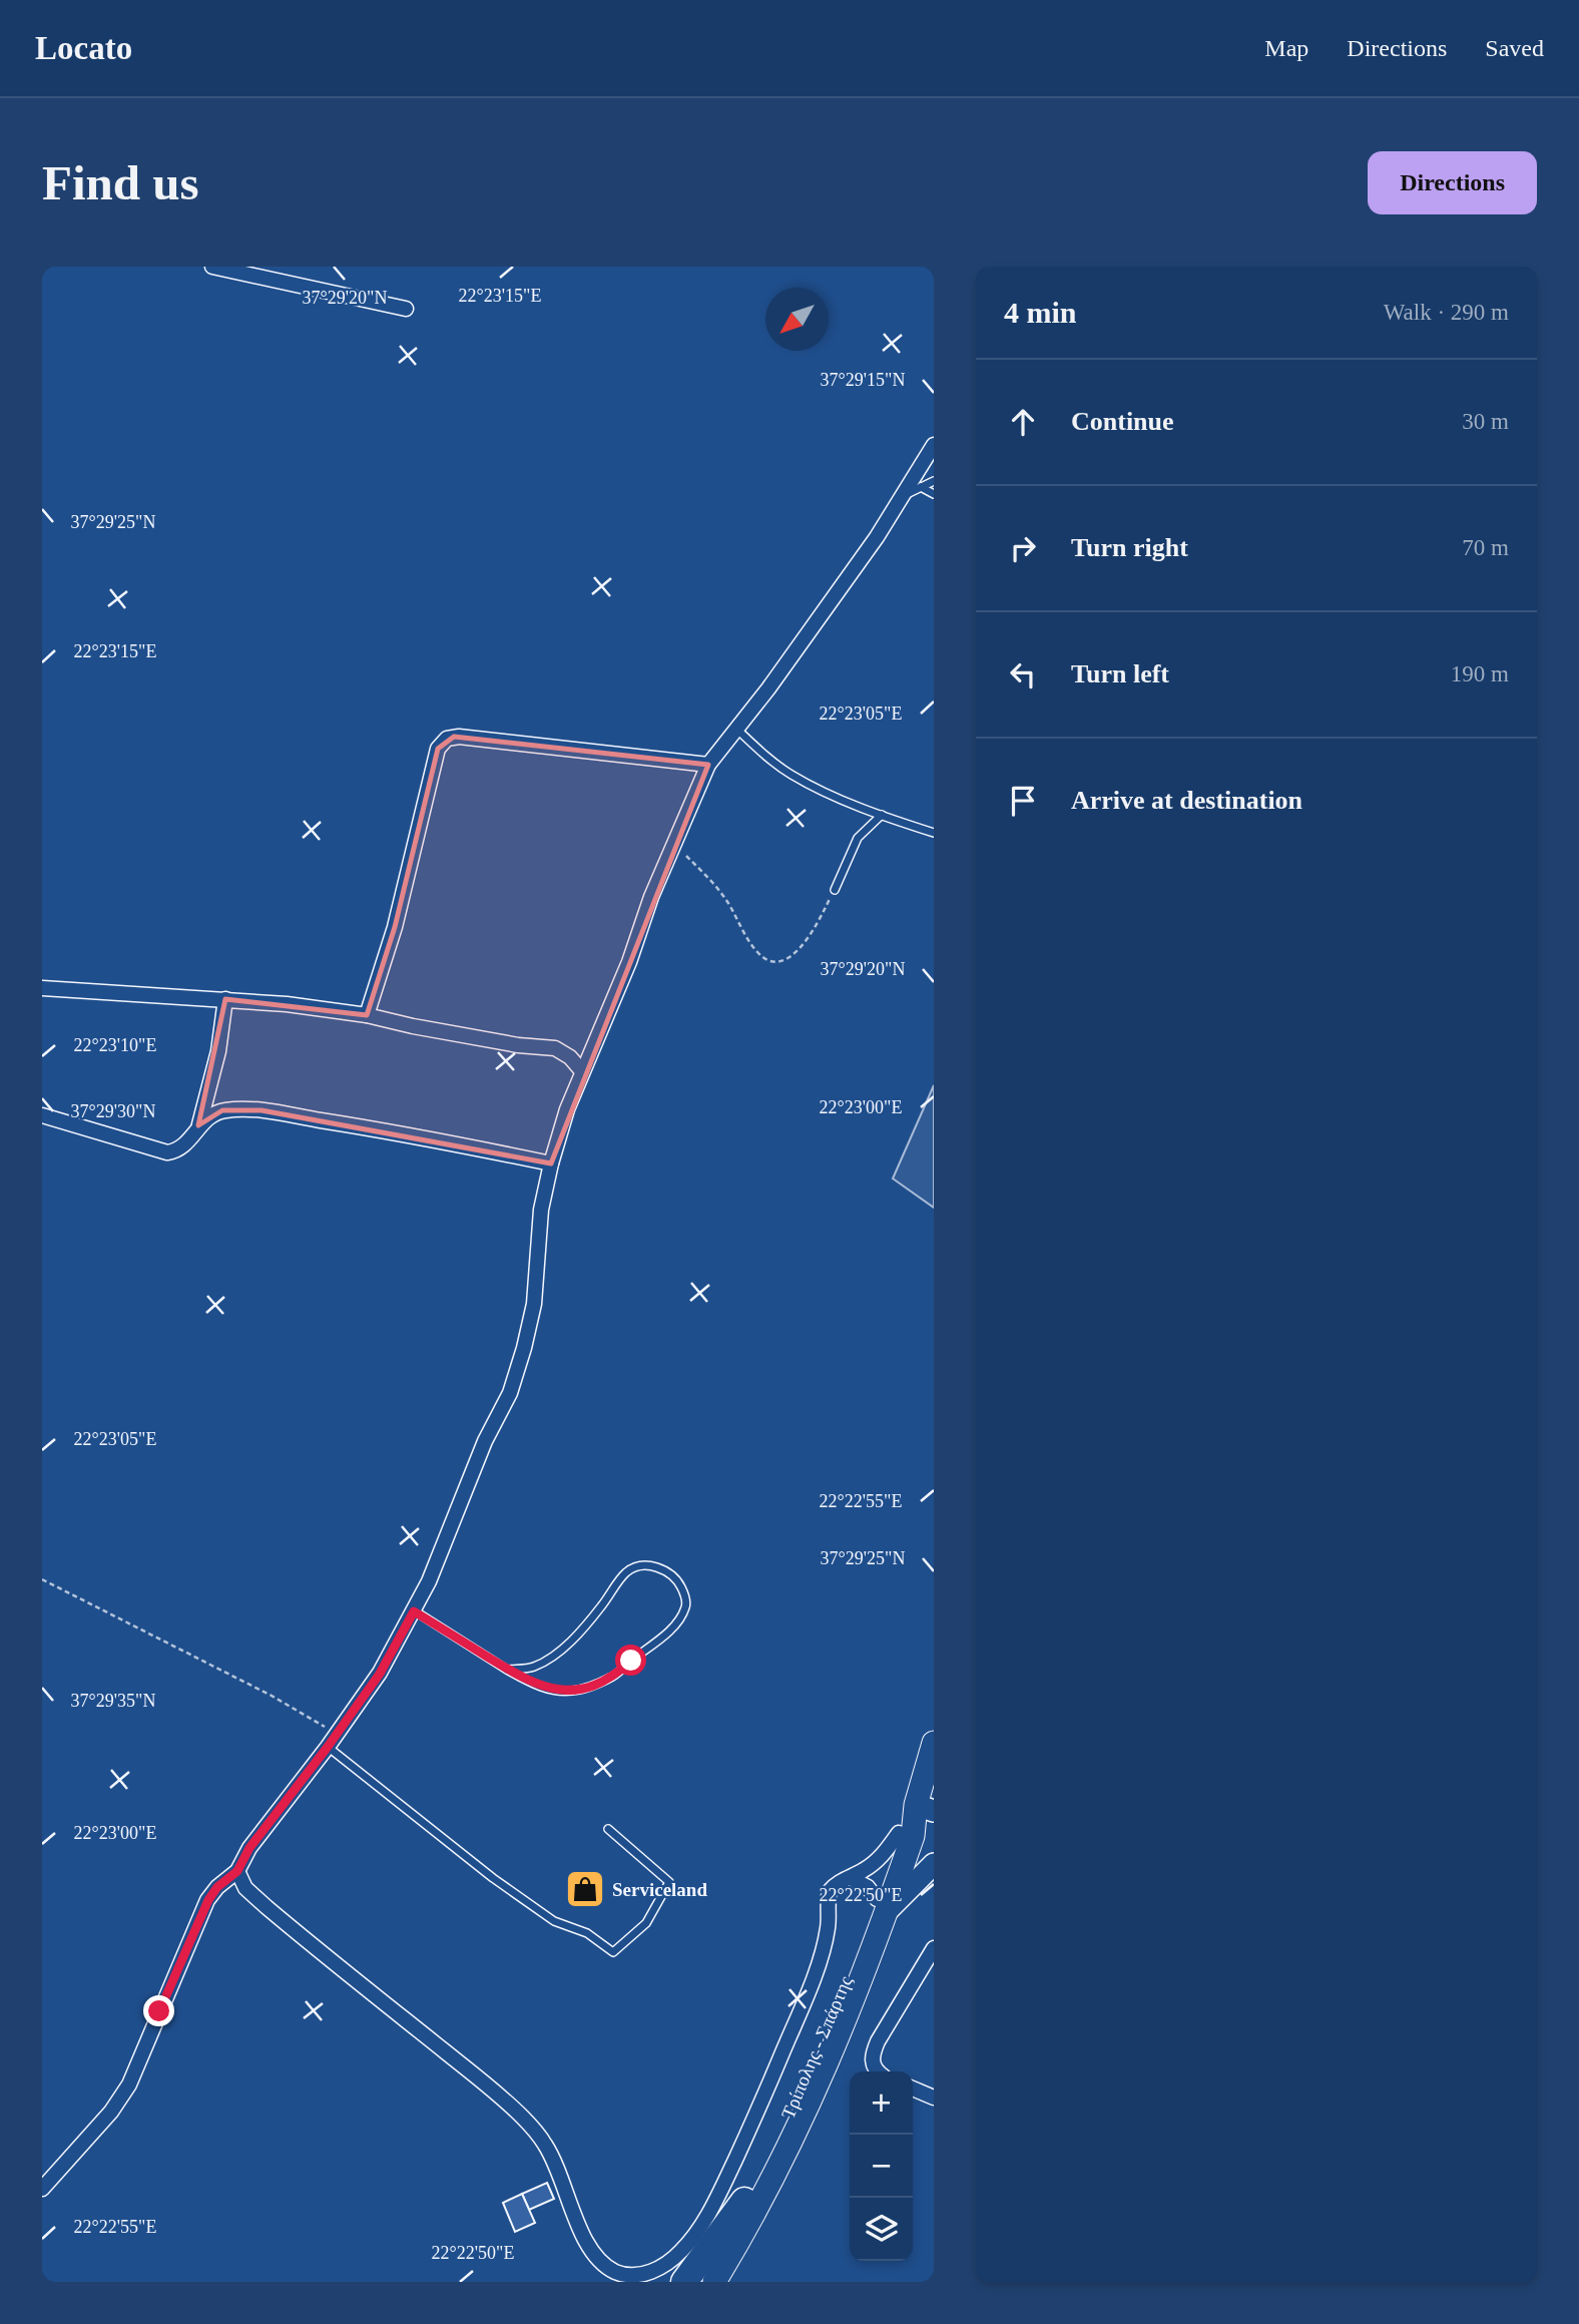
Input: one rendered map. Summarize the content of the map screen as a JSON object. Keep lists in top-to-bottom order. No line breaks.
{"streets":{"main road":["Τρίπολης - Σπάρτης"]},"places":{"shop":["Serviceland"]},"north":"bottom left","page":{"header":"Locato","nav":["Map","Directions","Saved"],"buttons":"Directions","title":"Find us","heading":["4 min","Walk · 290 m"],"list":[["Continue","30 m"],["Turn right","70 m"],["Turn left","190 m"],"Arrive at destination"],"map_buttons":["+","−"]},"coordinates":["22°23'15\"E","37°29'20\"N","37°29'15\"N","37°29'25\"N","22°23'05\"E","22°23'10\"E","22°23'00\"E","37°29'30\"N","22°22'55\"E","37°29'35\"N","22°22'50\"E"]}
